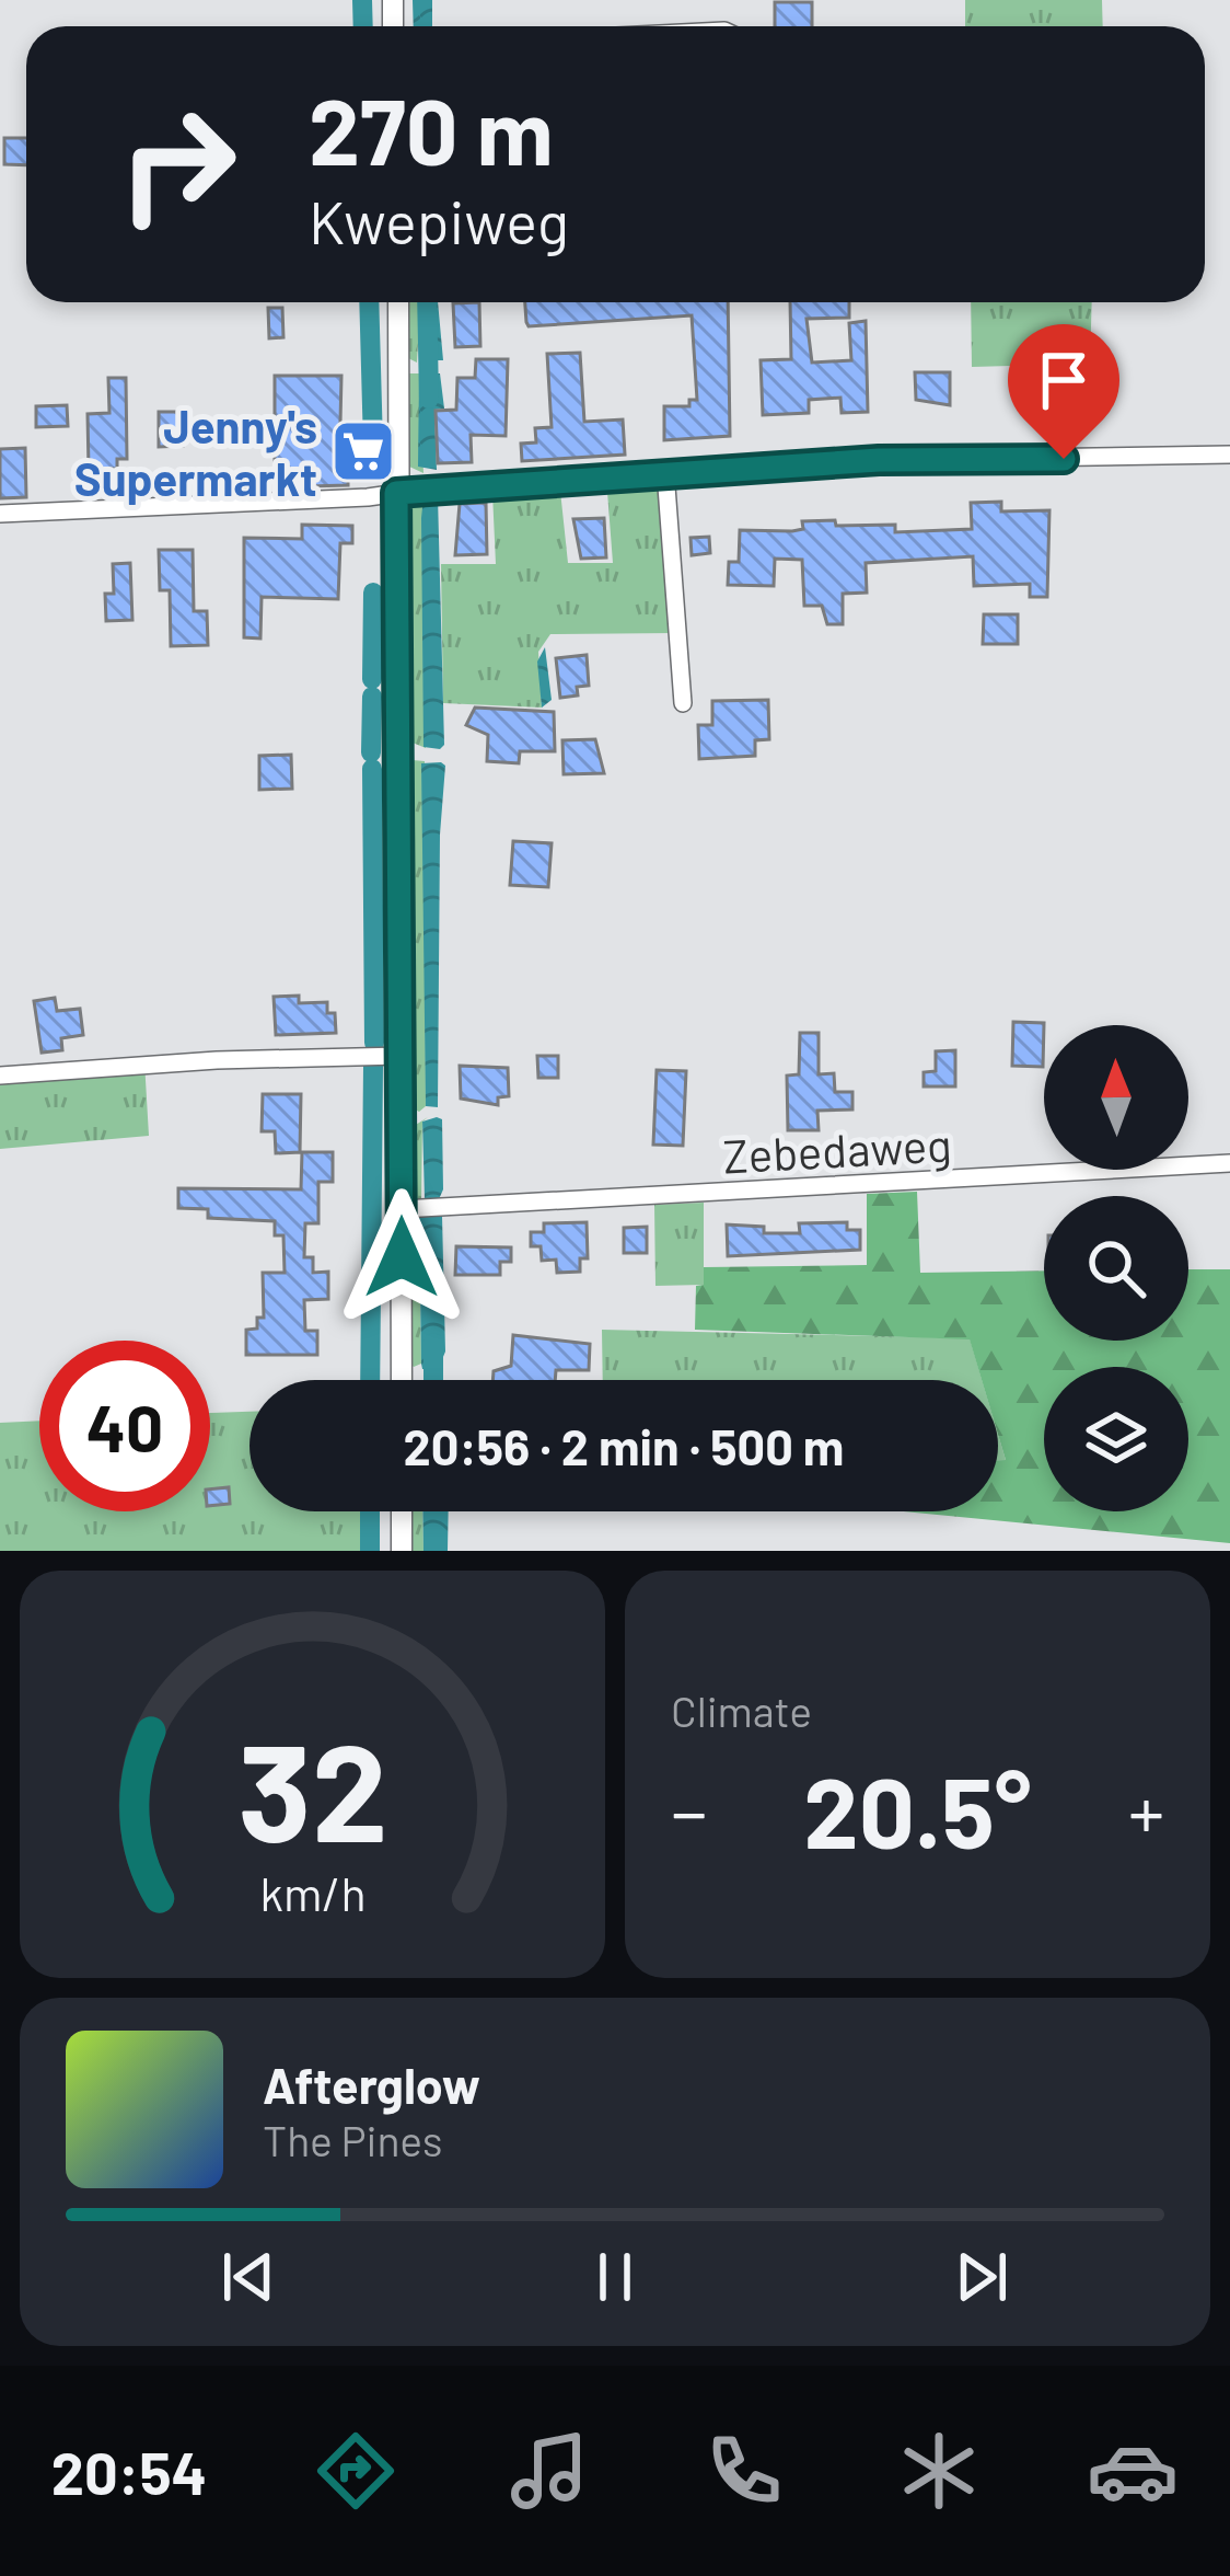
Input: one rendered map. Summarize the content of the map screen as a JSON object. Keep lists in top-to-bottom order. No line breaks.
{"streets":{"street":["Zebedaweg"]},"places":{"supermarket":["Jenny's Supermarkt"]},"north":"top","page":{"turn":["270 m","Kwepiweg"],"limit":"40","trip":"20:56 · 2 min · 500 m","tile":"Climate","heat":["−","20.5°","+"],"song":["Afterglow","The Pines"],"tabs":"20:54","gauge":["32","km/h"]}}
